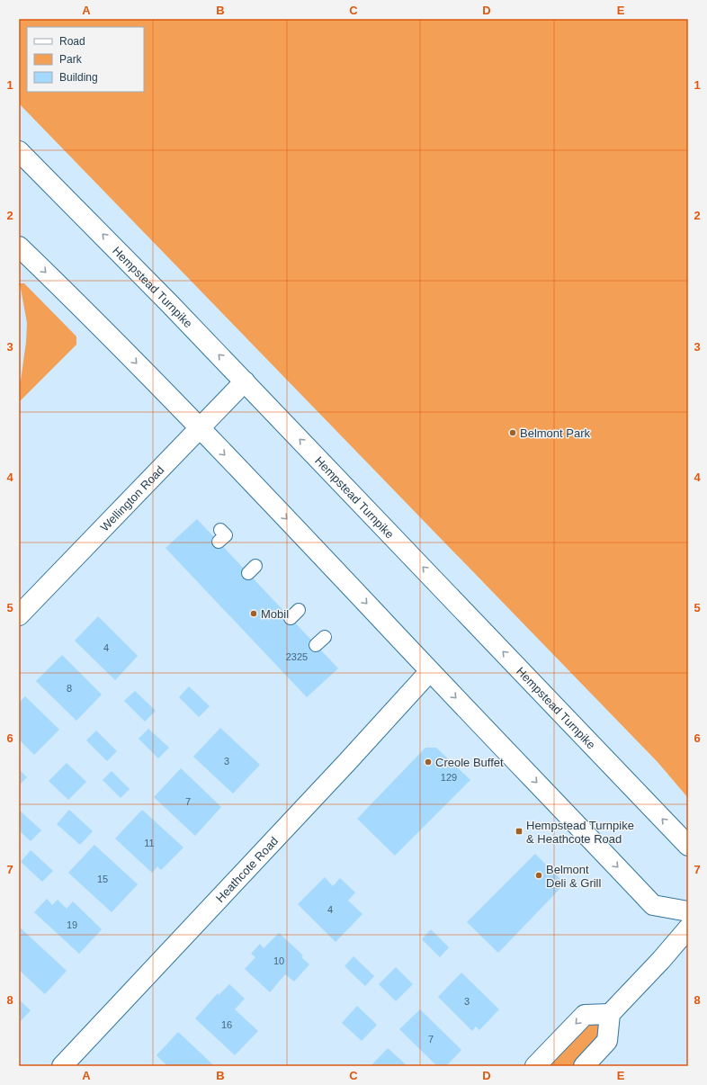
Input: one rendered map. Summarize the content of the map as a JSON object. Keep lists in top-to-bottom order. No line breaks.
{"streets":{"main road":["Hempstead Turnpike","Wellington Road","Heathcote Road"]},"crossings":[["Hempstead Turnpike","Wellington Road"]],"places":{"other":["Belmont Park","Mobil","Creole Buffet","Belmont Deli & Grill"],"transit":["Hempstead Turnpike & Heathcote Road"]},"house_numbers":["4","2325","8","3","129","7","11","15","4","19","10","3","16","7"],"legend":["Road","Park","Building"],"grid":{"columns":["A","B","C","D","E"],"rows":["1","2","3","4","5","6","7","8"]}}
